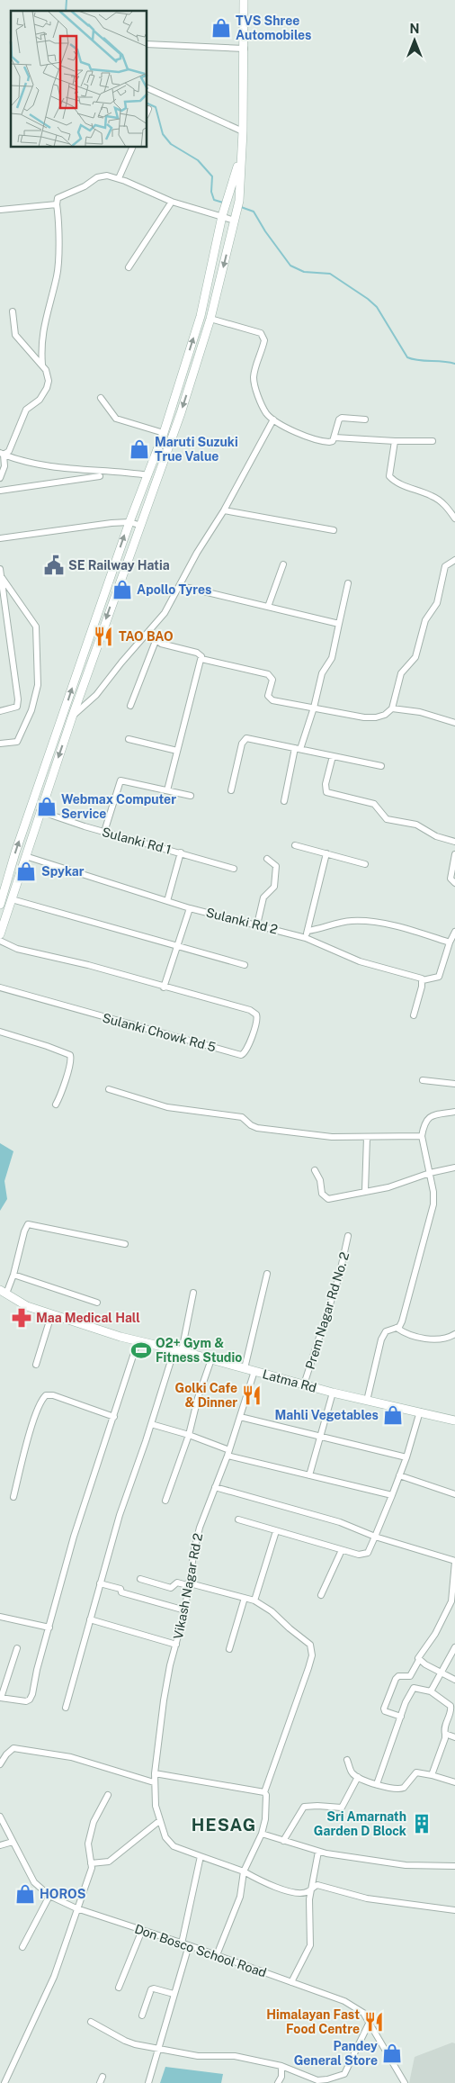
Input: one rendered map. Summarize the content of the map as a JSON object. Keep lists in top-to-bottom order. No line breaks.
{"streets":{"main road":["Latma Rd"],"street":["Sulanki Rd 1","Sulanki Rd 2","Sulanki Chowk Rd 5","Prem Nagar Rd No. 2","Vikash Nagar Rd 2","Don Bosco School Road"]},"crossings":[["Prem Nagar Rd No. 2","Latma Rd"],["Latma Rd","Vikash Nagar Rd 2"]],"districts":["HESAG"],"places":{"shop":["TVS Shree Automobiles","Maruti Suzuki True Value","Apollo Tyres","Webmax Computer Service","Spykar","Mahli Vegetables","HOROS","Pandey General Store"],"public building":["SE Railway Hatia"],"restaurant":["TAO BAO","Golki Cafe & Dinner","Himalayan Fast Food Centre"],"pharmacy":["Maa Medical Hall"],"sports":["O2+ Gym & Fitness Studio"],"building":["Sri Amarnath Garden D Block"]},"north":"top"}
